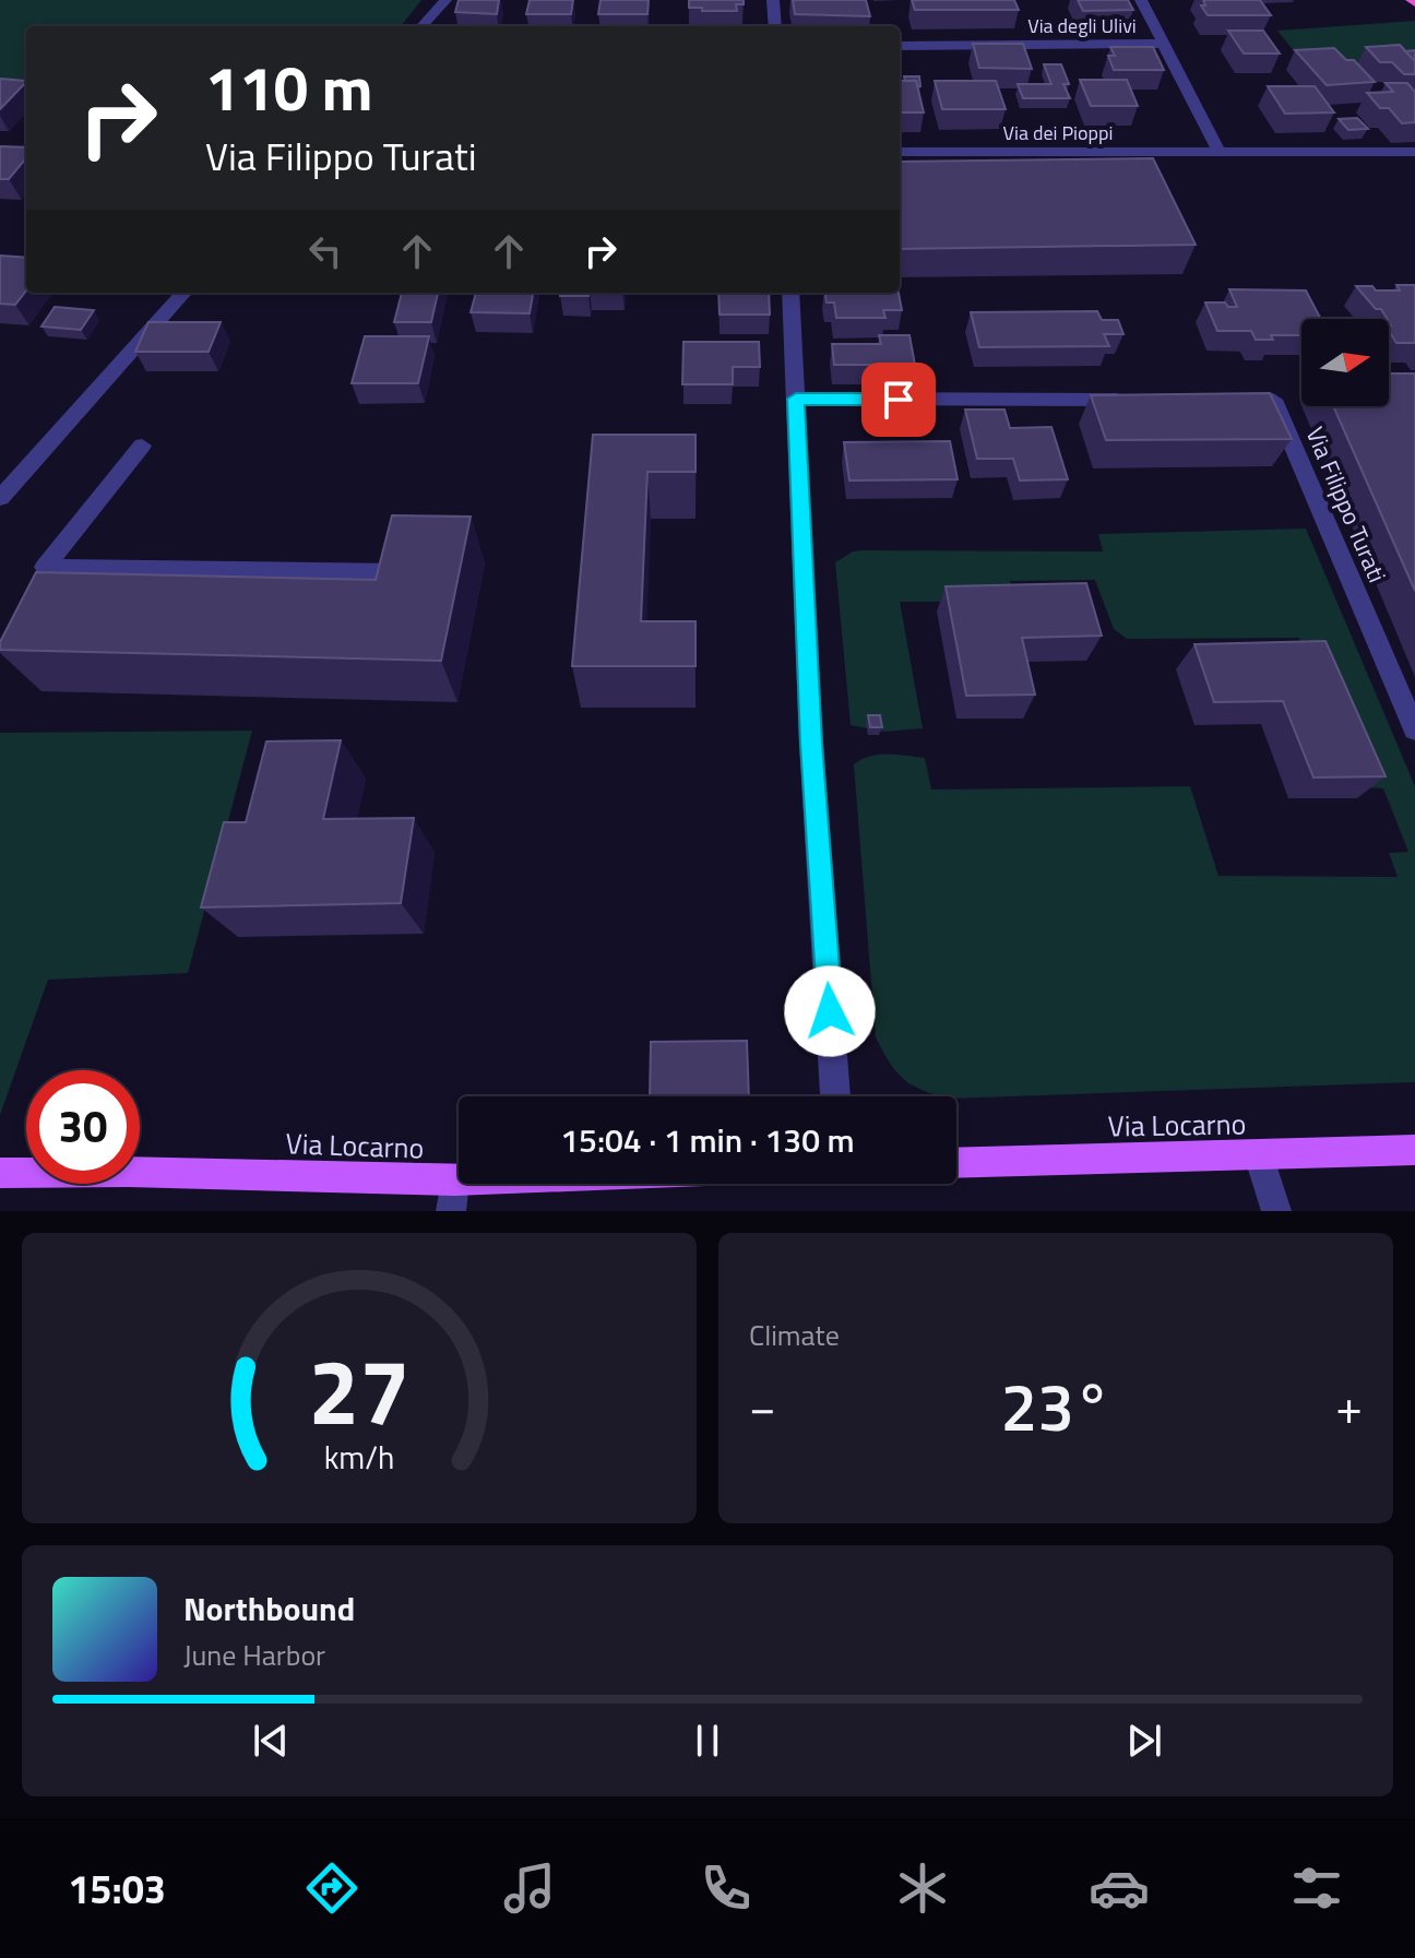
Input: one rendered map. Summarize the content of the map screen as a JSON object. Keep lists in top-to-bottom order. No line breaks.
{"streets":{"main road":["Via Locarno"],"street":["Via degli Ulivi","Via dei Pioppi","Via Filippo Turati"]},"north":"right","page":{"turn":["110 m","Via Filippo Turati"],"limit":"30","trip":"15:04 · 1 min · 130 m","tile":"Climate","heat":["−","23°","+"],"song":["Northbound","June Harbor"],"tabs":"15:03","gauge":["27","km/h"]}}
